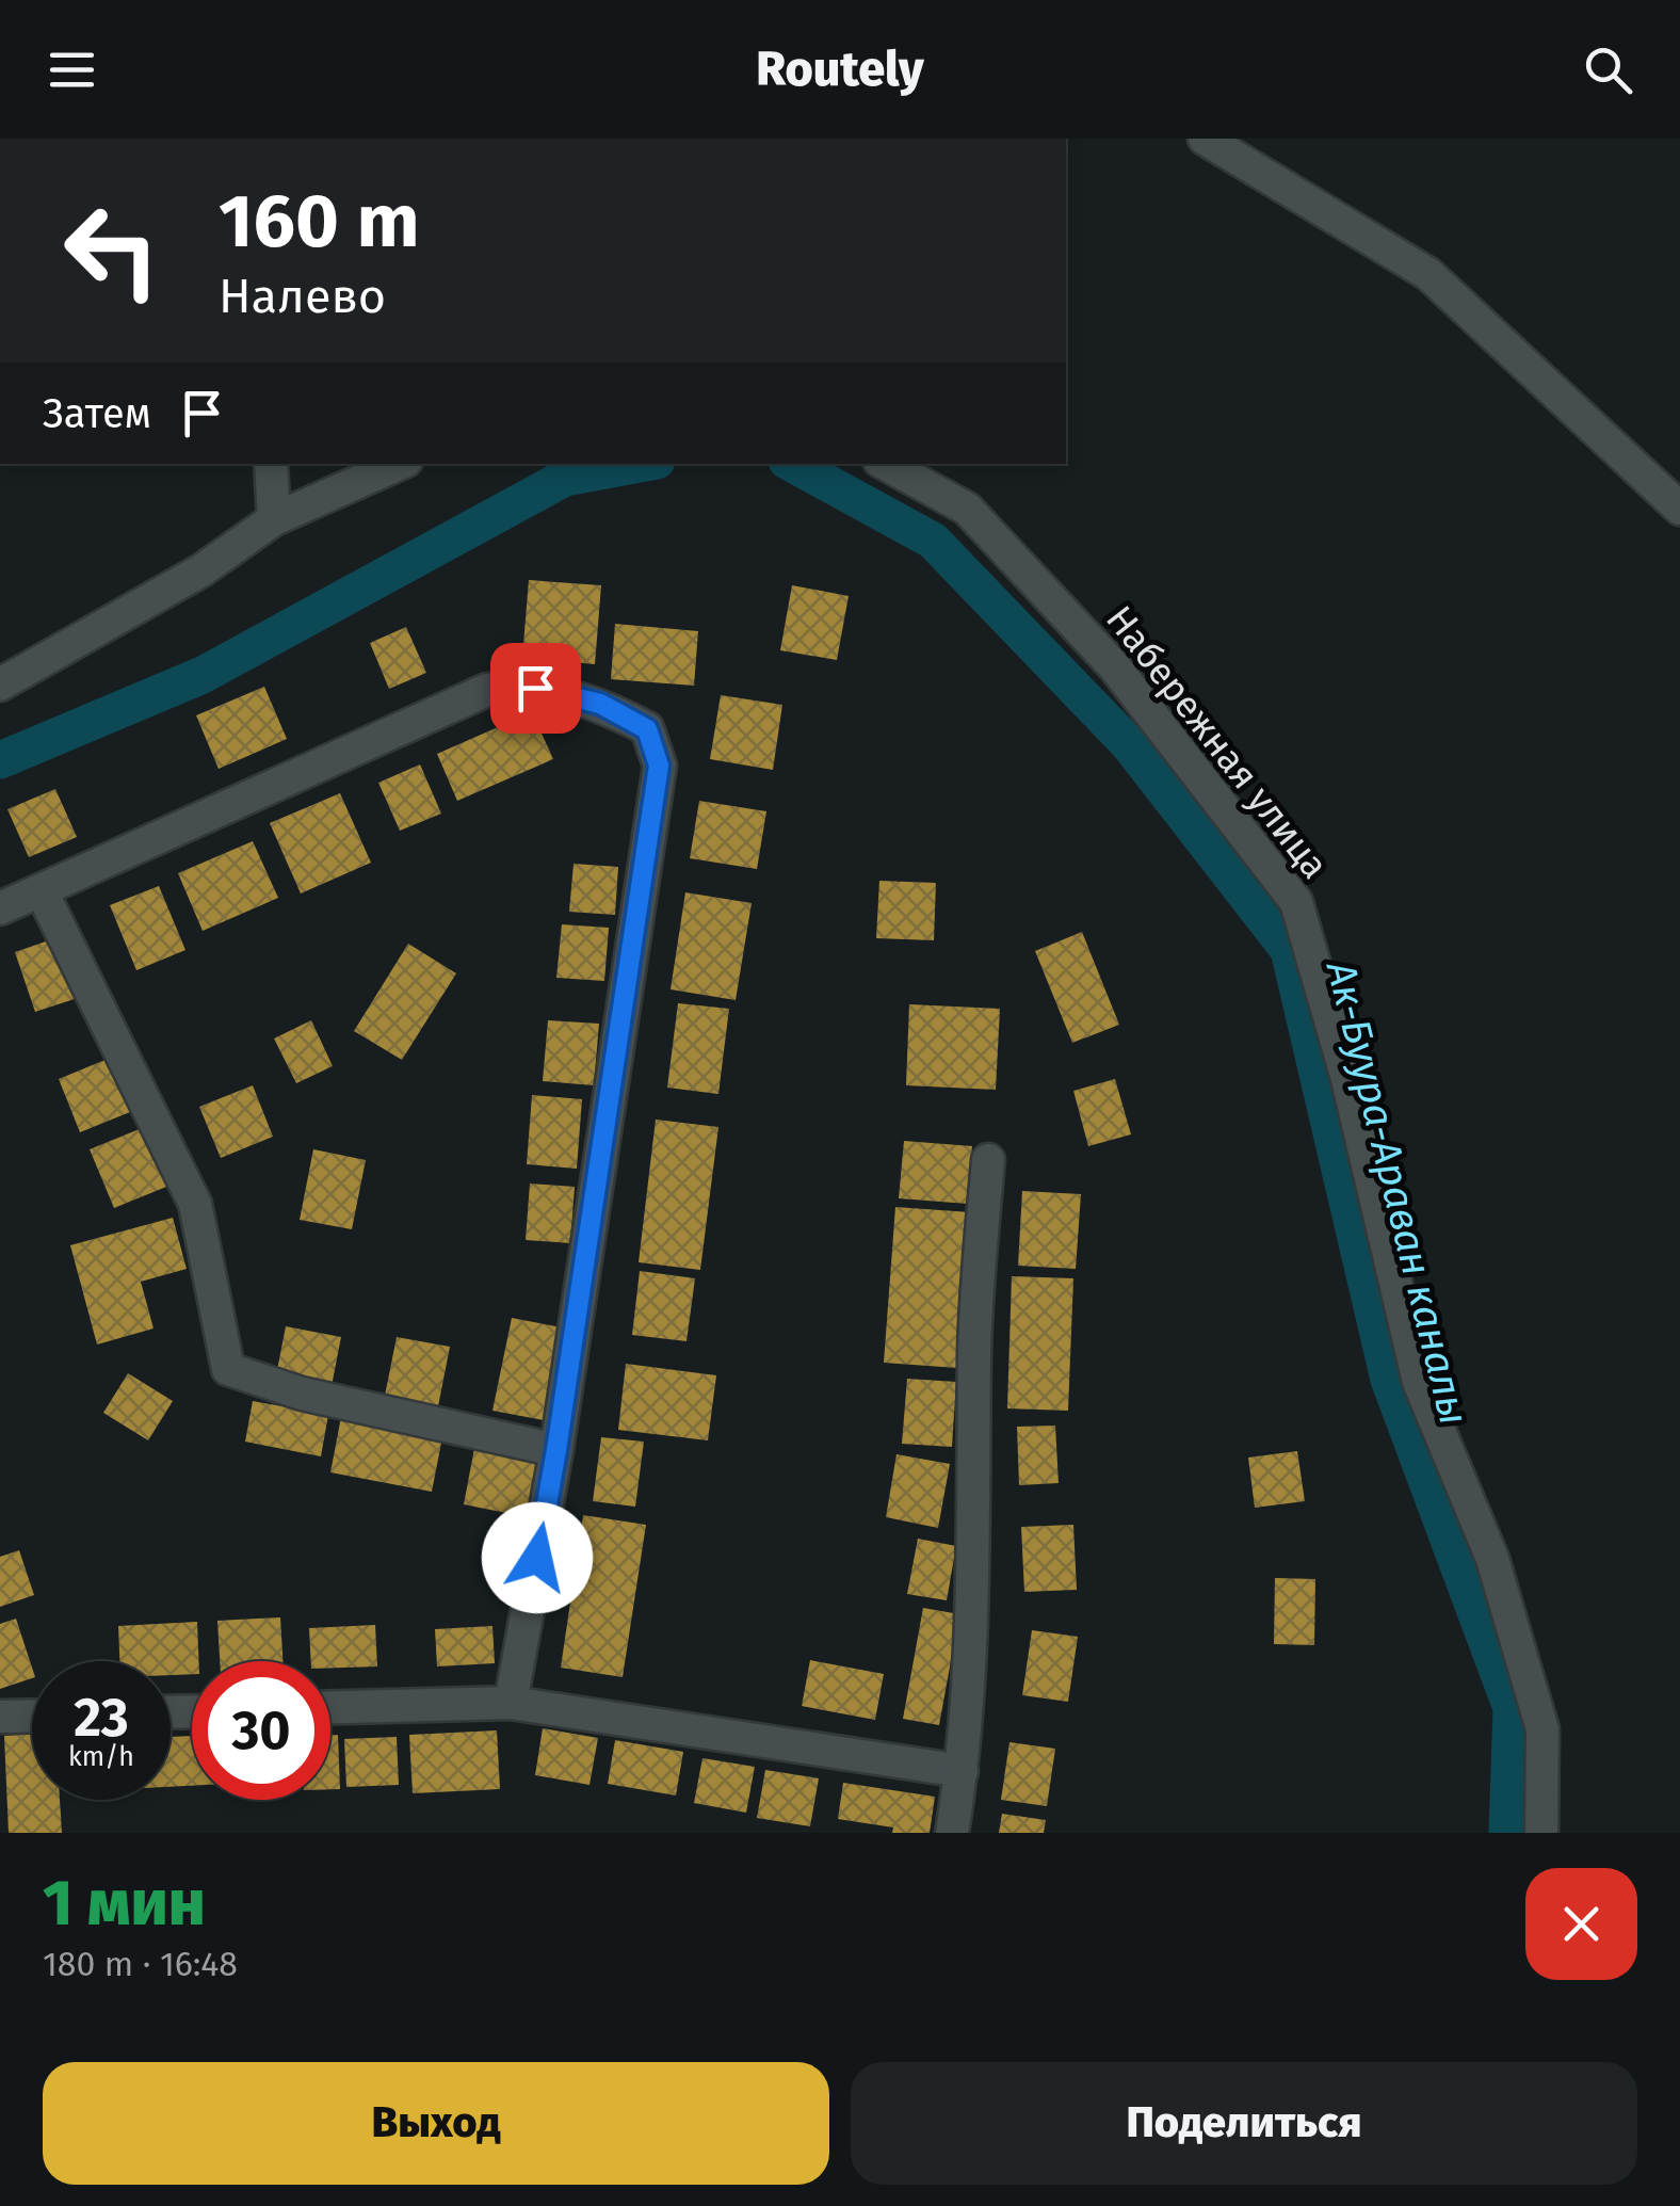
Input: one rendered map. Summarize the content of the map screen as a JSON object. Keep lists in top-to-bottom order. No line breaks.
{"streets":{"street":["Набережная улица"]},"water":["Ак-Буура-Араван каналы"],"page":{"header":"Routely","turn":["160 m","Налево"],"then":"Затем","speed":"23 km/h","limit":"30","heading":["1 мин","180 m · 16:48"],"buttons":["Выход","Поделиться"]}}
